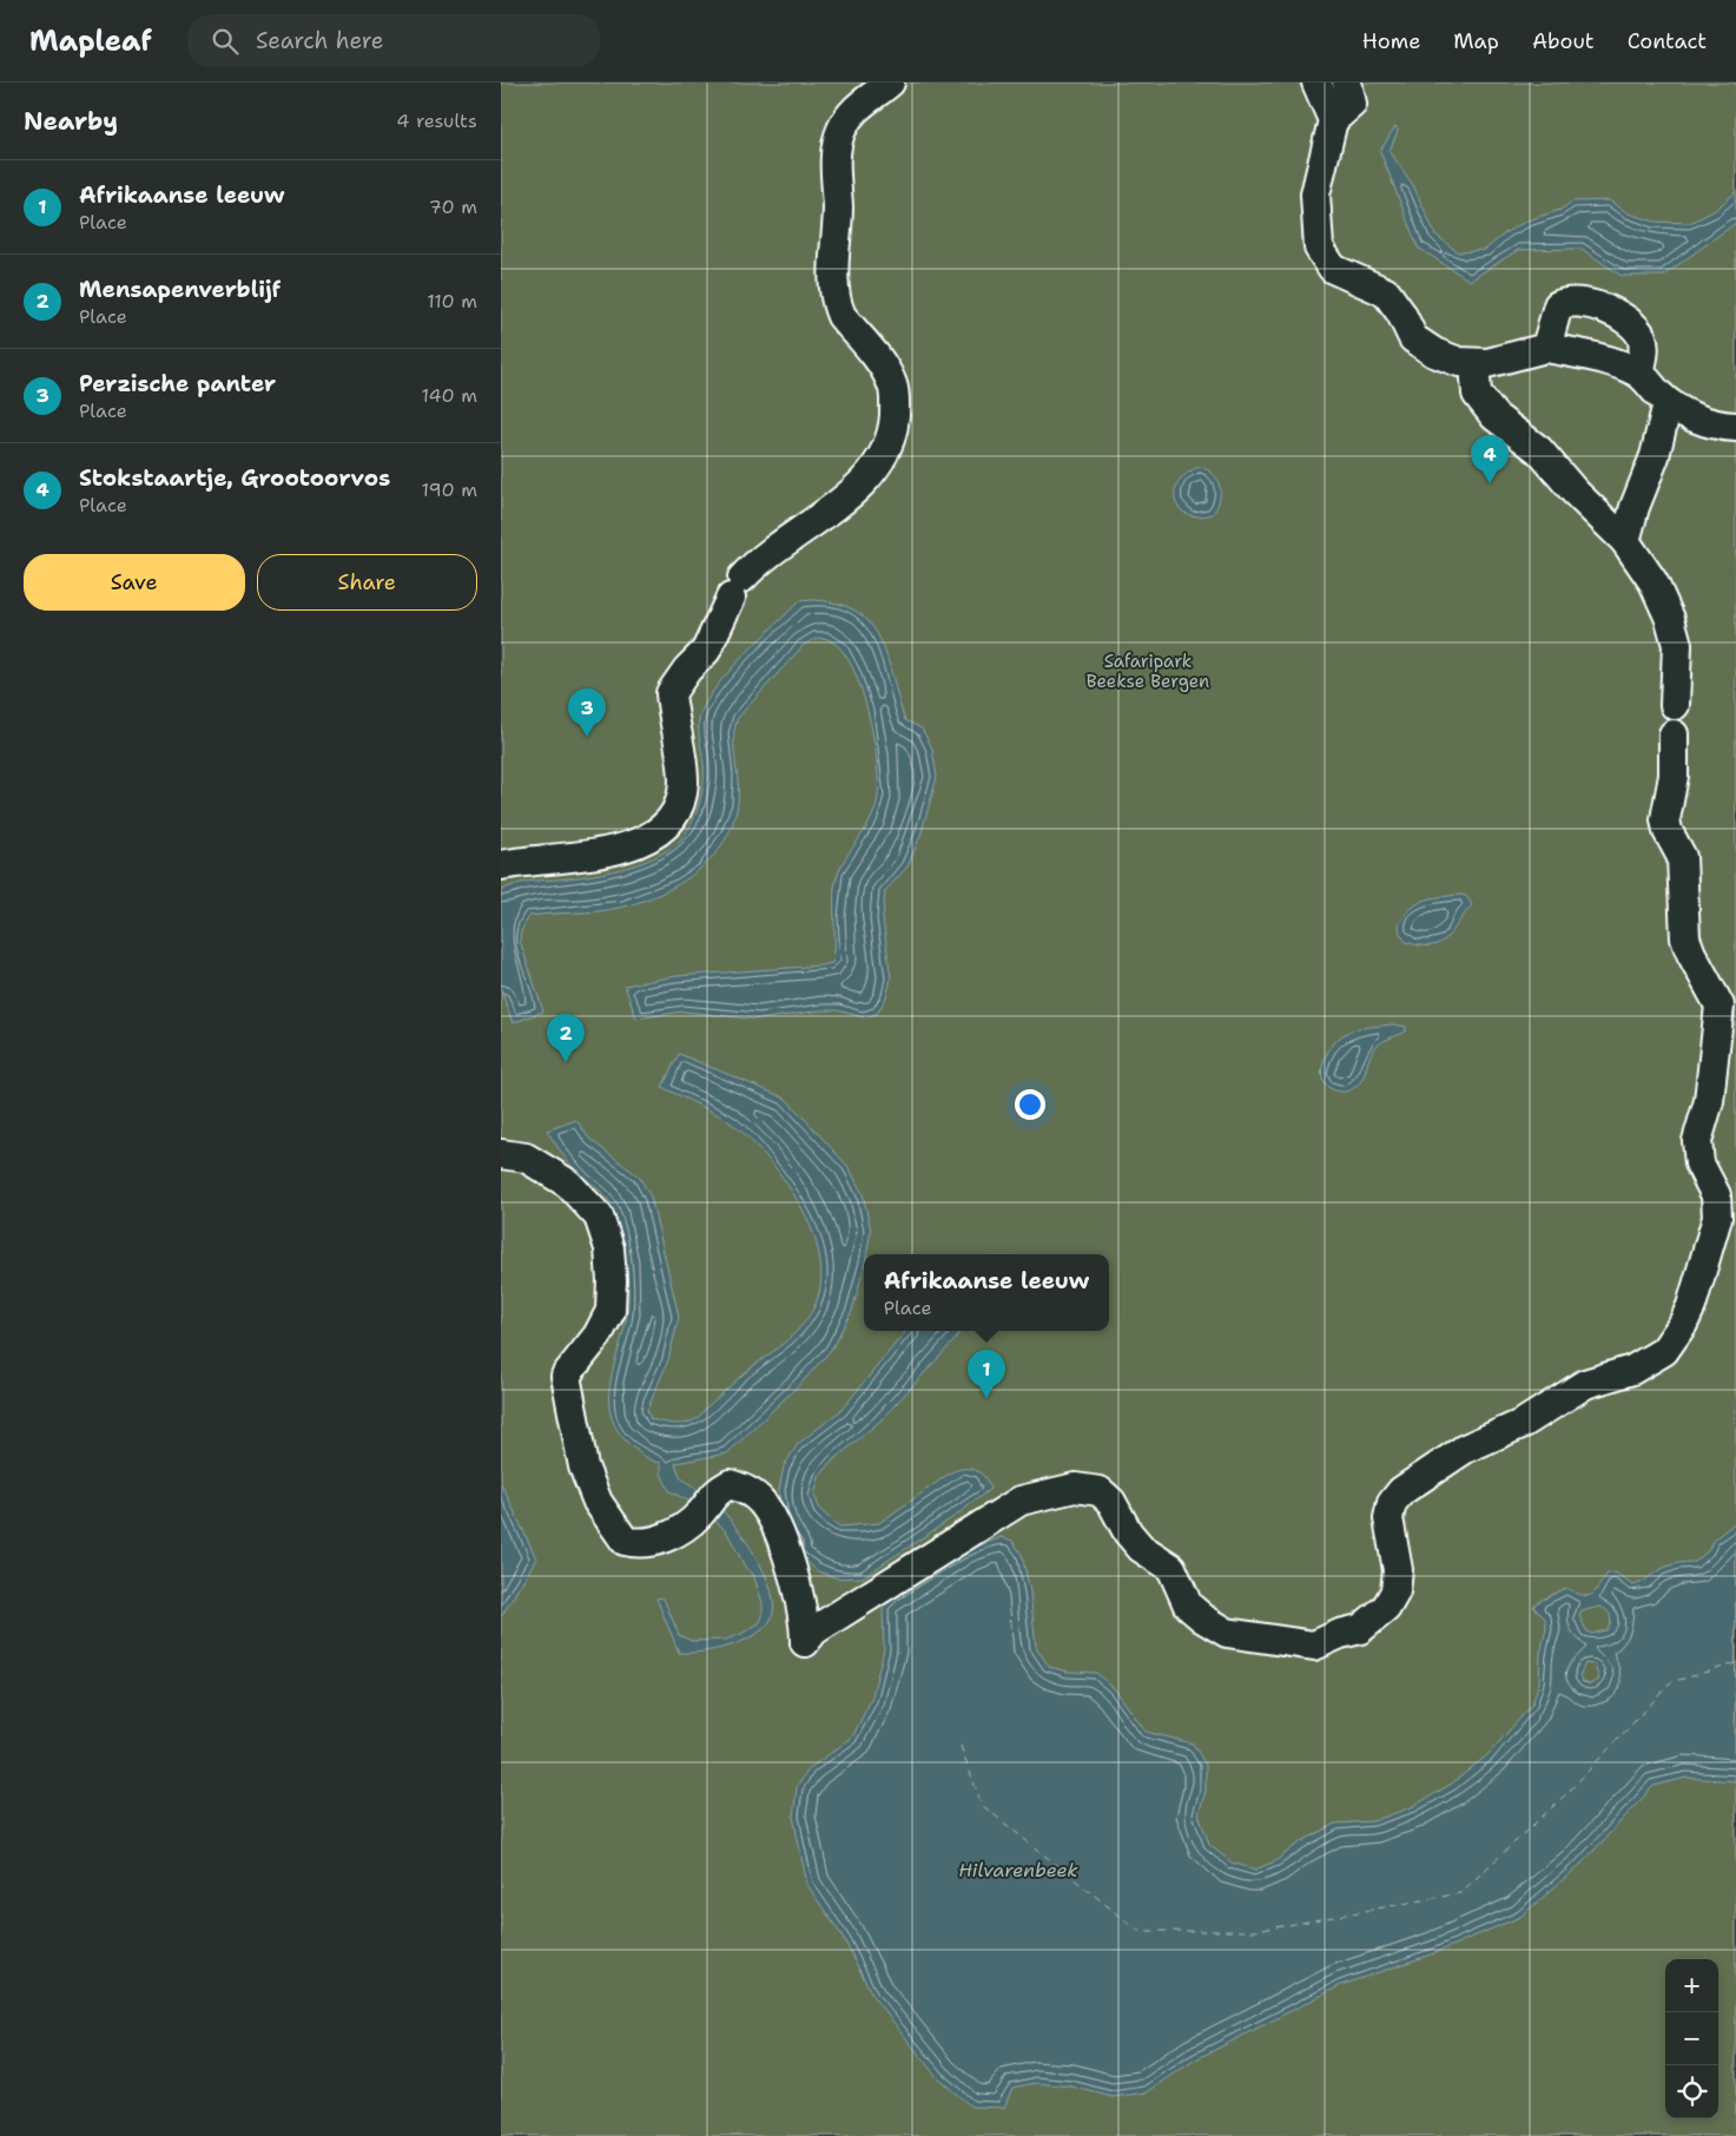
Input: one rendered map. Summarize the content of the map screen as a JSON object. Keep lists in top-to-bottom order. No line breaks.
{"water":["Hilvarenbeek"],"parks":["Safaripark Beekse Bergen"],"page":{"header":"Mapleaf","search":"Search here","nav":["Home","Map","About","Contact"],"heading":["Nearby","4 results"],"list":[{"mark":"1","name":"Afrikaanse leeuw","note":"Place","value":"70 m"},{"mark":"2","name":"Mensapenverblijf","note":"Place","value":"110 m"},{"mark":"3","name":"Perzische panter","note":"Place","value":"140 m"},{"mark":"4","name":"Stokstaartje, Grootoorvos","note":"Place","value":"190 m"}],"pins":["4","3","2","1"],"buttons":["Save","Share"],"popup":["Afrikaanse leeuw","Place"],"map_buttons":["+","−"]}}
